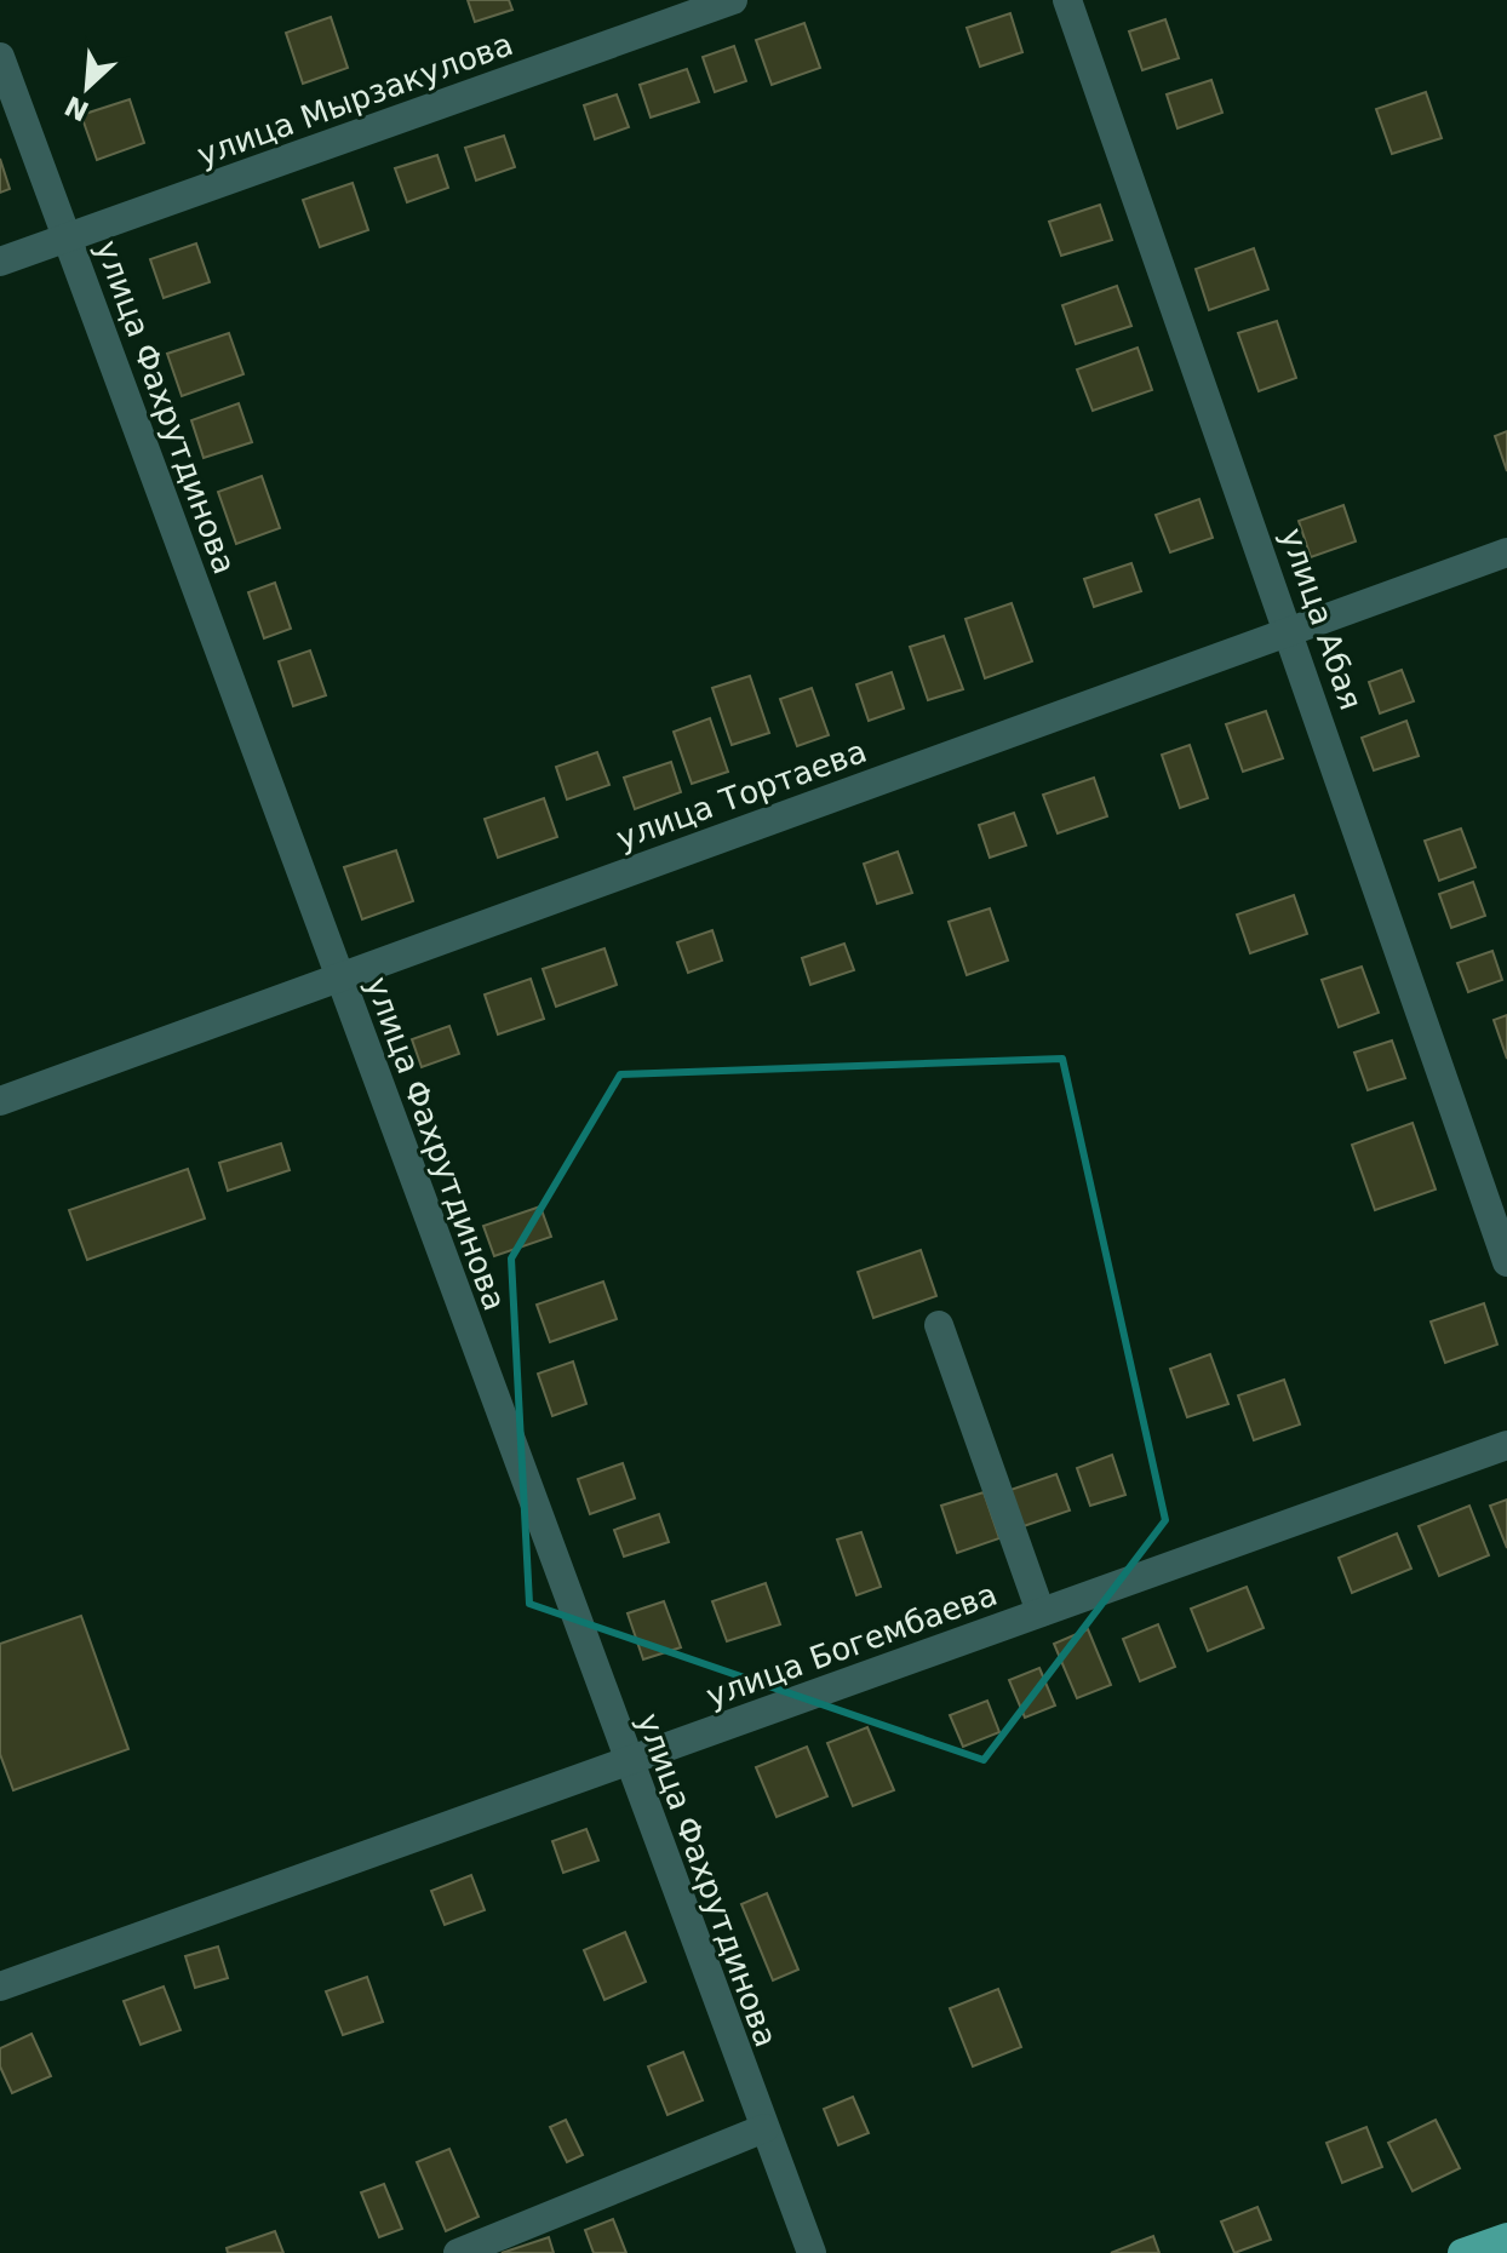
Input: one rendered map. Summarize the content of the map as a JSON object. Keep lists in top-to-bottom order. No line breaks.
{"streets":{"street":["улица Мырзакулова","улица Фахрутдинова","улица Абая","улица Тортаева","улица Богембаева"]},"crossings":[["улица Мырзакулова","улица Фахрутдинова"],["улица Фахрутдинова","улица Тортаева"],["улица Фахрутдинова","улица Богембаева"],["улица Абая","улица Тортаева"]],"north":"bottom left"}
